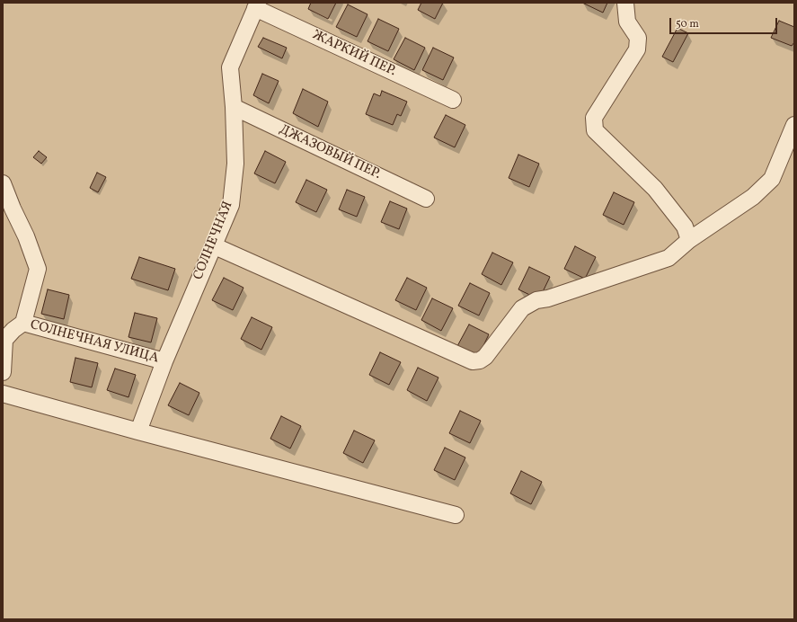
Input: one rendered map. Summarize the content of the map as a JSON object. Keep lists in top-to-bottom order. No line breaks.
{"streets":{"street":["ЖАРКИЙ ПЕР.","ДЖАЗОВЫЙ ПЕР.","СОЛНЕЧНАЯ","СОЛНЕЧНАЯ УЛИЦА"]},"crossings":[["ЖАРКИЙ ПЕР.","СОЛНЕЧНАЯ"],["ДЖАЗОВЫЙ ПЕР.","СОЛНЕЧНАЯ"],["СОЛНЕЧНАЯ","СОЛНЕЧНАЯ УЛИЦА"]],"scale_bar":"50 m"}
